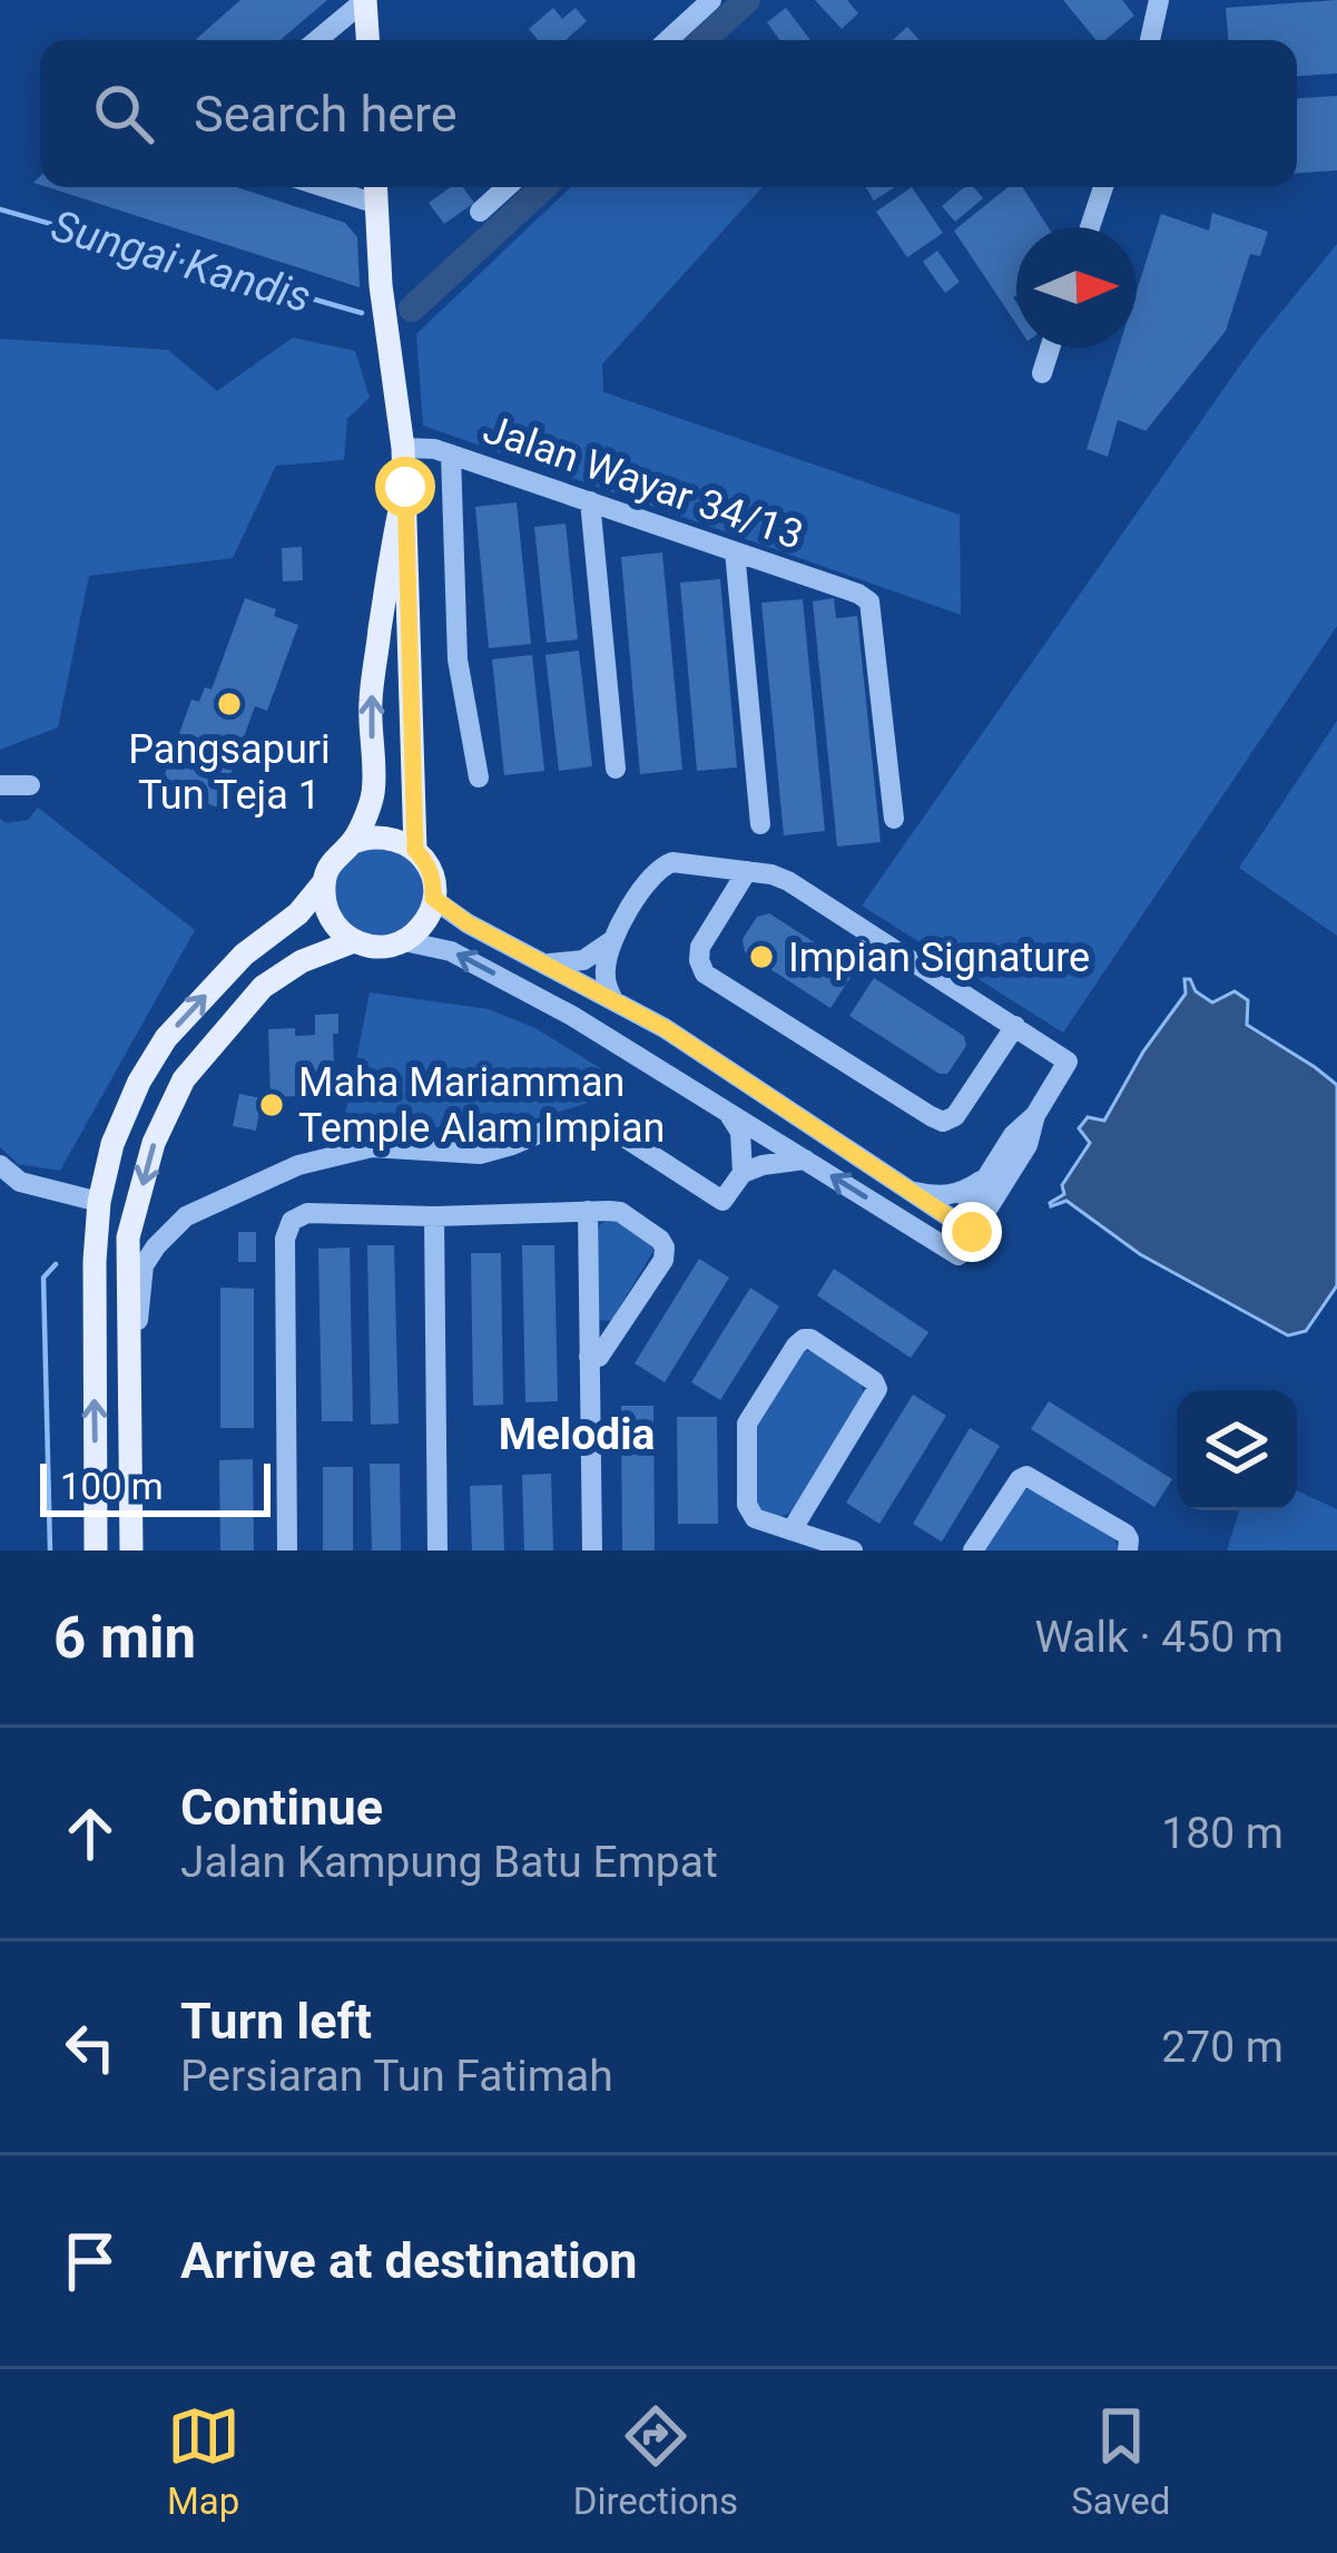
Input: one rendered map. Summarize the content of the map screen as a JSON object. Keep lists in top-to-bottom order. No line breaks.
{"streets":{"street":["Jalan Wayar 34/13"]},"districts":["Melodia"],"water":["Sungai Kandis"],"places":["Pangsapuri Tun Teja 1","Impian Signature","Maha Mariamman Temple Alam Impian"],"scale_bar":"100 m","north":"right","page":{"search":"Search here","scale":"100 m","heading":["6 min","Walk · 450 m"],"list":[["Continue","Jalan Kampung Batu Empat","180 m"],["Turn left","Persiaran Tun Fatimah","270 m"],"Arrive at destination"],"nav":["Map","Directions","Saved"]}}
